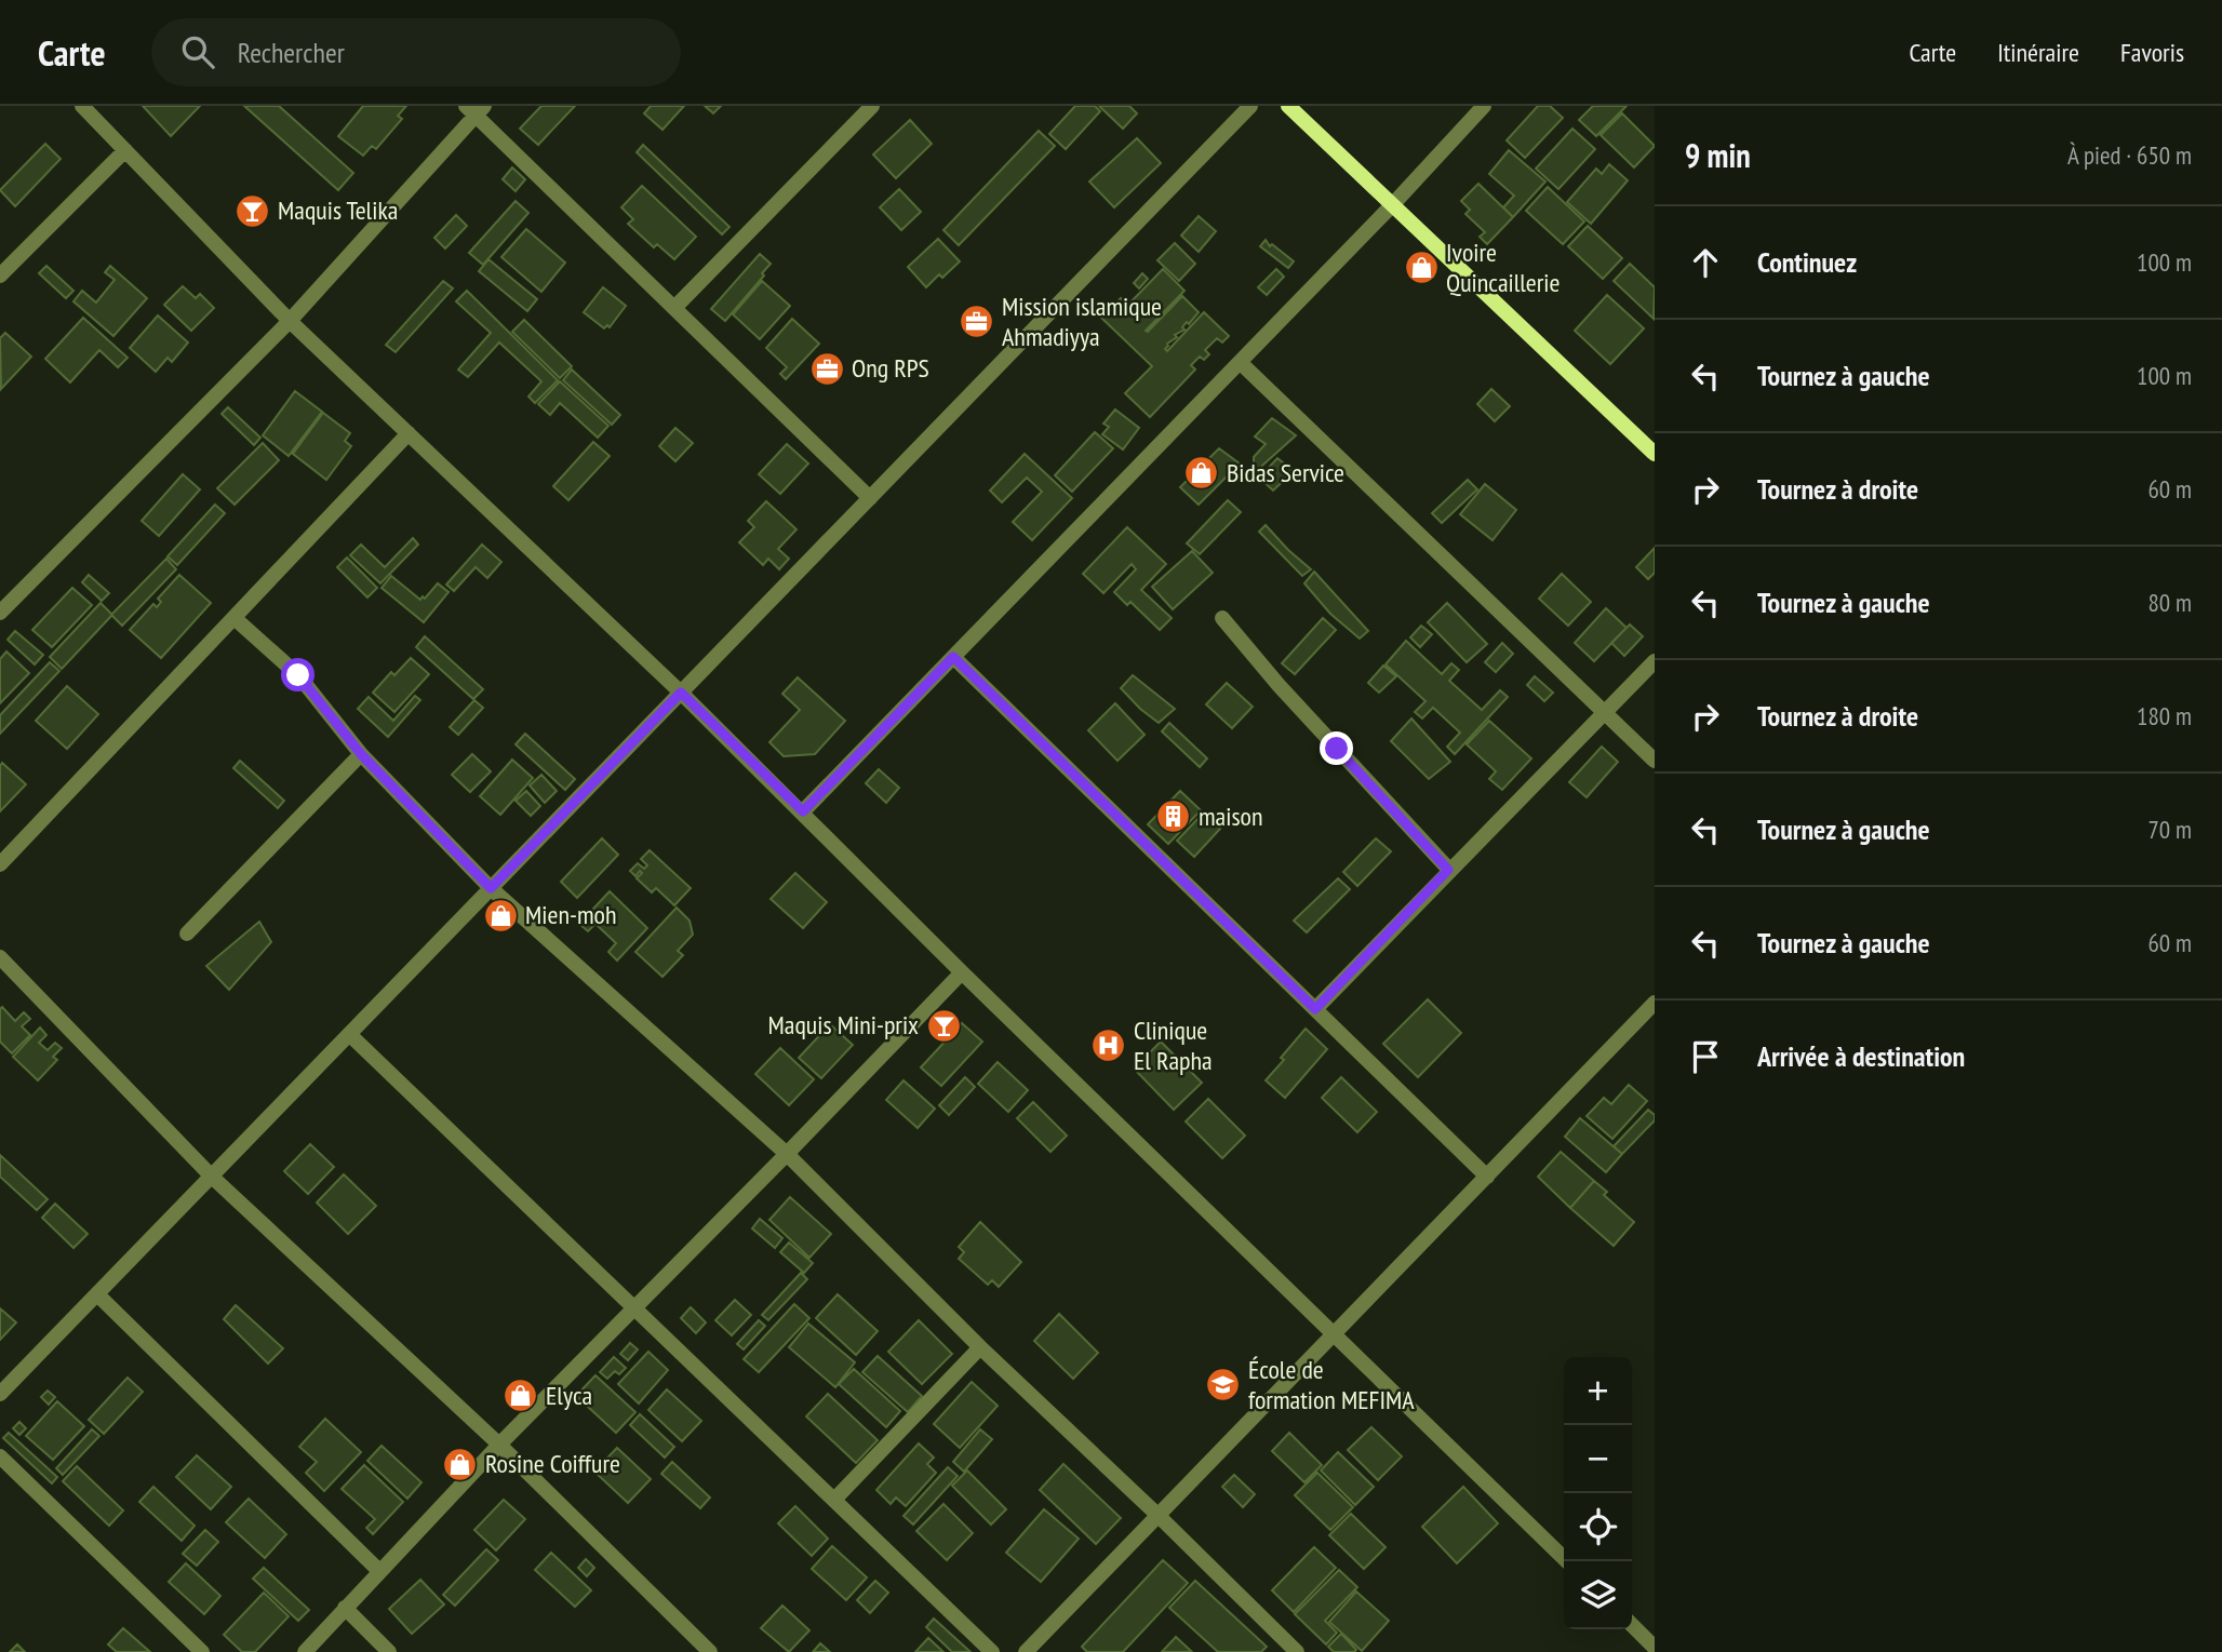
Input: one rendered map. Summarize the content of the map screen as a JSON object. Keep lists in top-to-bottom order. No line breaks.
{"places":{"bar":["Maquis Telika","Maquis Mini-prix"],"shop":["Ivoire Quincaillerie","Bidas Service","Mien-moh","Elyca","Rosine Coiffure"],"office":["Mission islamique Ahmadiyya","Ong RPS"],"building":["maison"],"hospital":["Clinique El Rapha"],"school or university":["École de formation MEFIMA"]},"page":{"header":"Carte","search":"Rechercher","nav":["Carte","Itinéraire","Favoris"],"heading":["9 min","À pied · 650 m"],"list":[["Continuez","100 m"],["Tournez à gauche","100 m"],["Tournez à droite","60 m"],["Tournez à gauche","80 m"],["Tournez à droite","180 m"],["Tournez à gauche","70 m"],["Tournez à gauche","60 m"],"Arrivée à destination"],"map_buttons":["+","−"]}}
